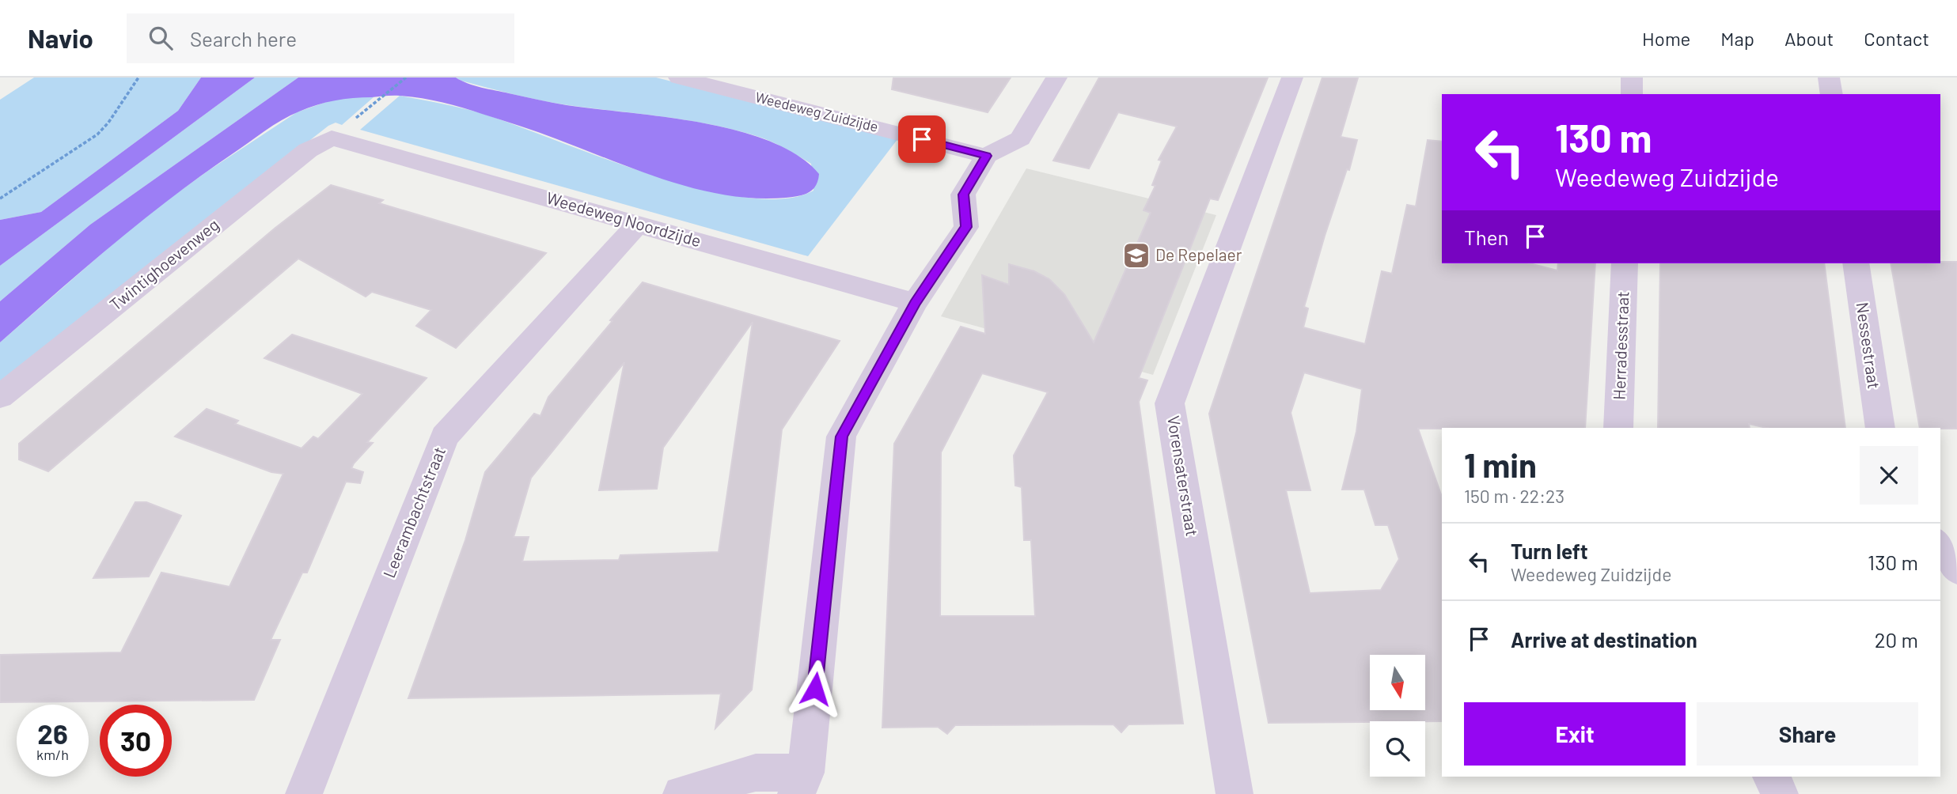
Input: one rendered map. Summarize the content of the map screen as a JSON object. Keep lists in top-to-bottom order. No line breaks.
{"streets":{"street":["Weedeweg Zuidzijde","Weedeweg Noordzijde","Twintighoevenweg","Herradesstraat","Nessestraat","Vorensaterstraat","Leerambachtstraat"]},"crossings":[["Weedeweg Noordzijde","Twintighoevenweg"],["Weedeweg Noordzijde","Leerambachtstraat"]],"places":{"school or university":["De Repelaer"]},"north":"bottom","page":{"header":"Navio","search":"Search here","nav":["Home","Map","About","Contact"],"turn":["130 m","Weedeweg Zuidzijde"],"then":"Then","heading":["1 min","150 m · 22:23"],"list":[{"name":"Turn left","note":"Weedeweg Zuidzijde","value":"130 m"},{"name":"Arrive at destination","value":"20 m"}],"buttons":["Exit","Share"],"speed":"26 km/h","limit":"30"}}
